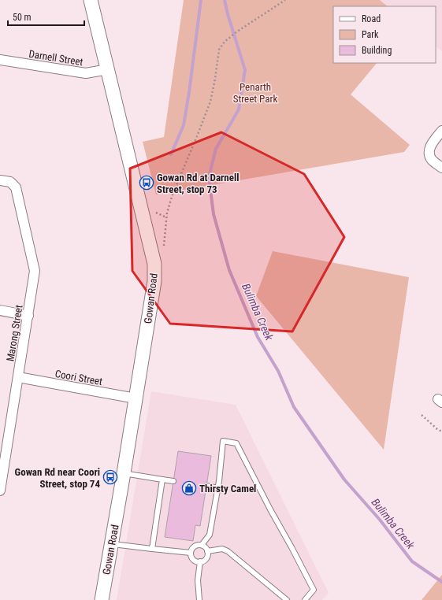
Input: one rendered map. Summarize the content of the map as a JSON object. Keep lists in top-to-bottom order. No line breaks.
{"streets":{"main road":["Gowan Road"],"street":["Darnell Street","Marong Street","Coori Street"]},"crossings":[["Darnell Street","Gowan Road"],["Gowan Road","Coori Street"],["Marong Street","Coori Street"]],"water":["Bulimba Creek"],"parks":["Penarth Street Park"],"places":{"bus stop":["Gowan Rd at Darnell Street, stop 73","Gowan Rd near Coori Street, stop 74"],"shop":["Thirsty Camel"]},"legend":["Road","Park","Building"],"scale_bar":"50 m"}
